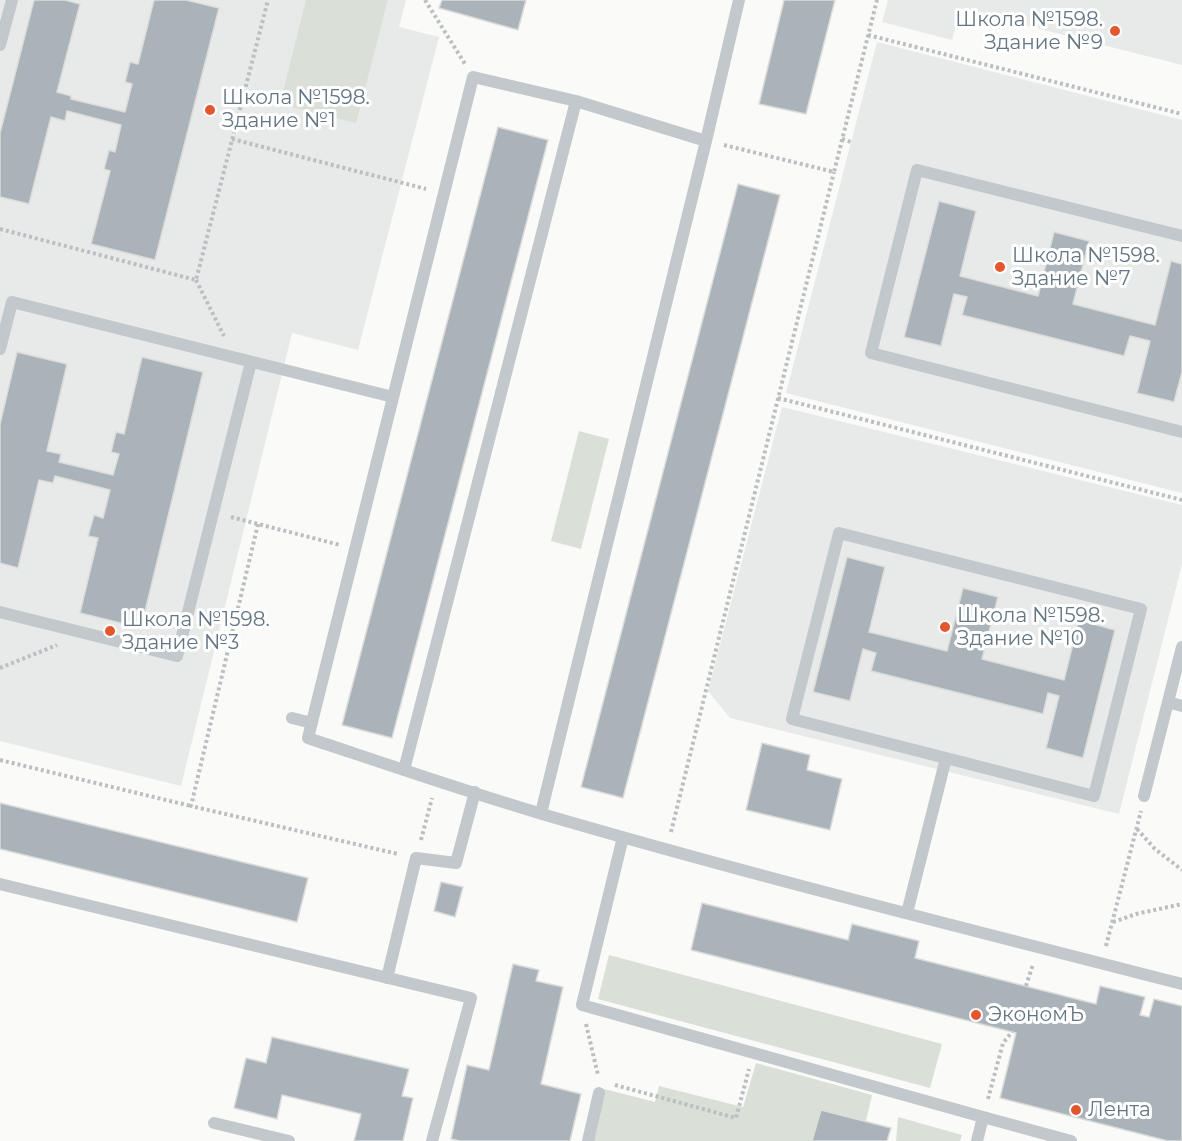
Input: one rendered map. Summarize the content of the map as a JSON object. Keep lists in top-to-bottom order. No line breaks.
{"places":["Школа №1598. Здание №9","Школа №1598. Здание №1","Школа №1598. Здание №7","Школа №1598. Здание №10","Школа №1598. Здание №3","ЭкономЪ","Лента"]}
